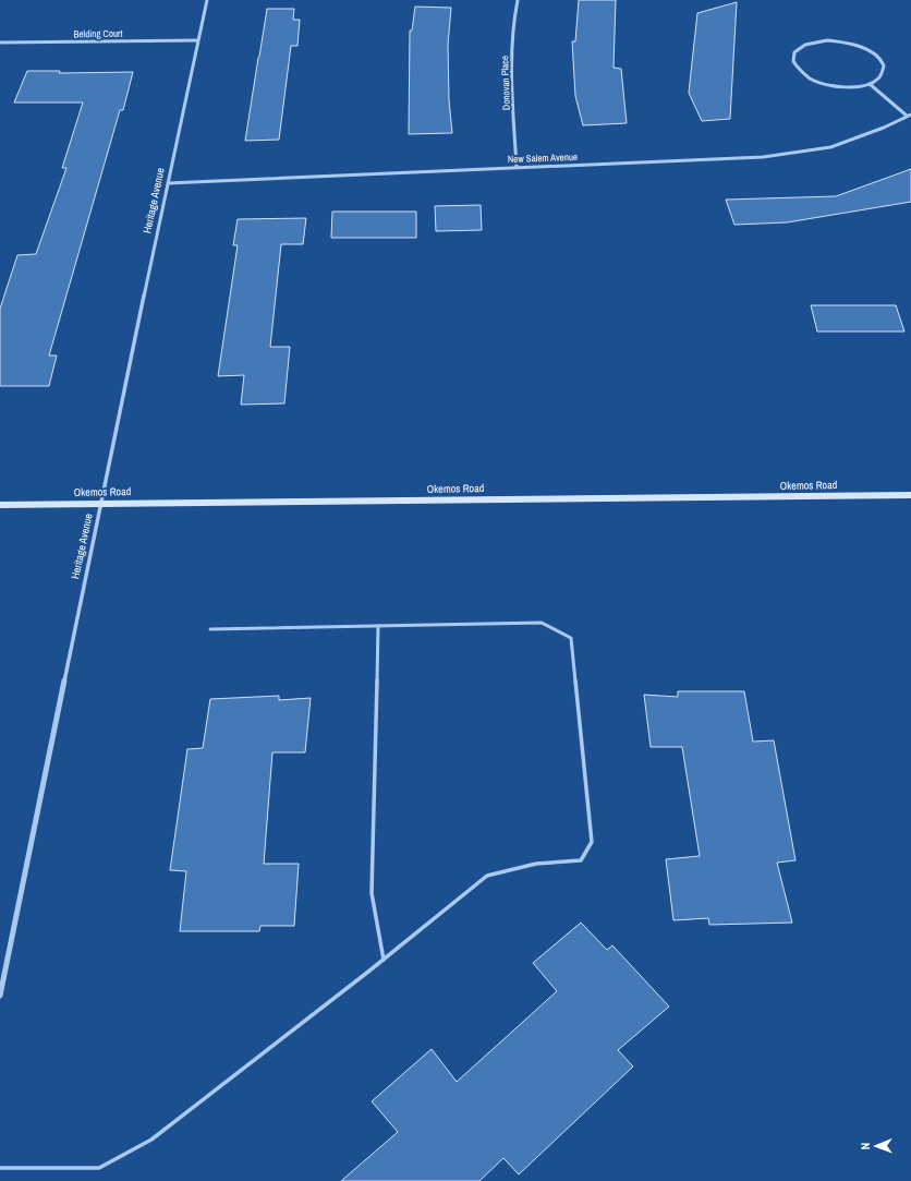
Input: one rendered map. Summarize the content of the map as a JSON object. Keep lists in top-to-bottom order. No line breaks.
{"streets":{"main road":["Okemos Road"],"street":["Belding Court","Donovan Place","New Salem Avenue","Heritage Avenue"]},"crossings":[["Belding Court","Heritage Avenue"],["Donovan Place","New Salem Avenue"],["New Salem Avenue","Heritage Avenue"],["Heritage Avenue","Okemos Road"]],"north":"left"}
